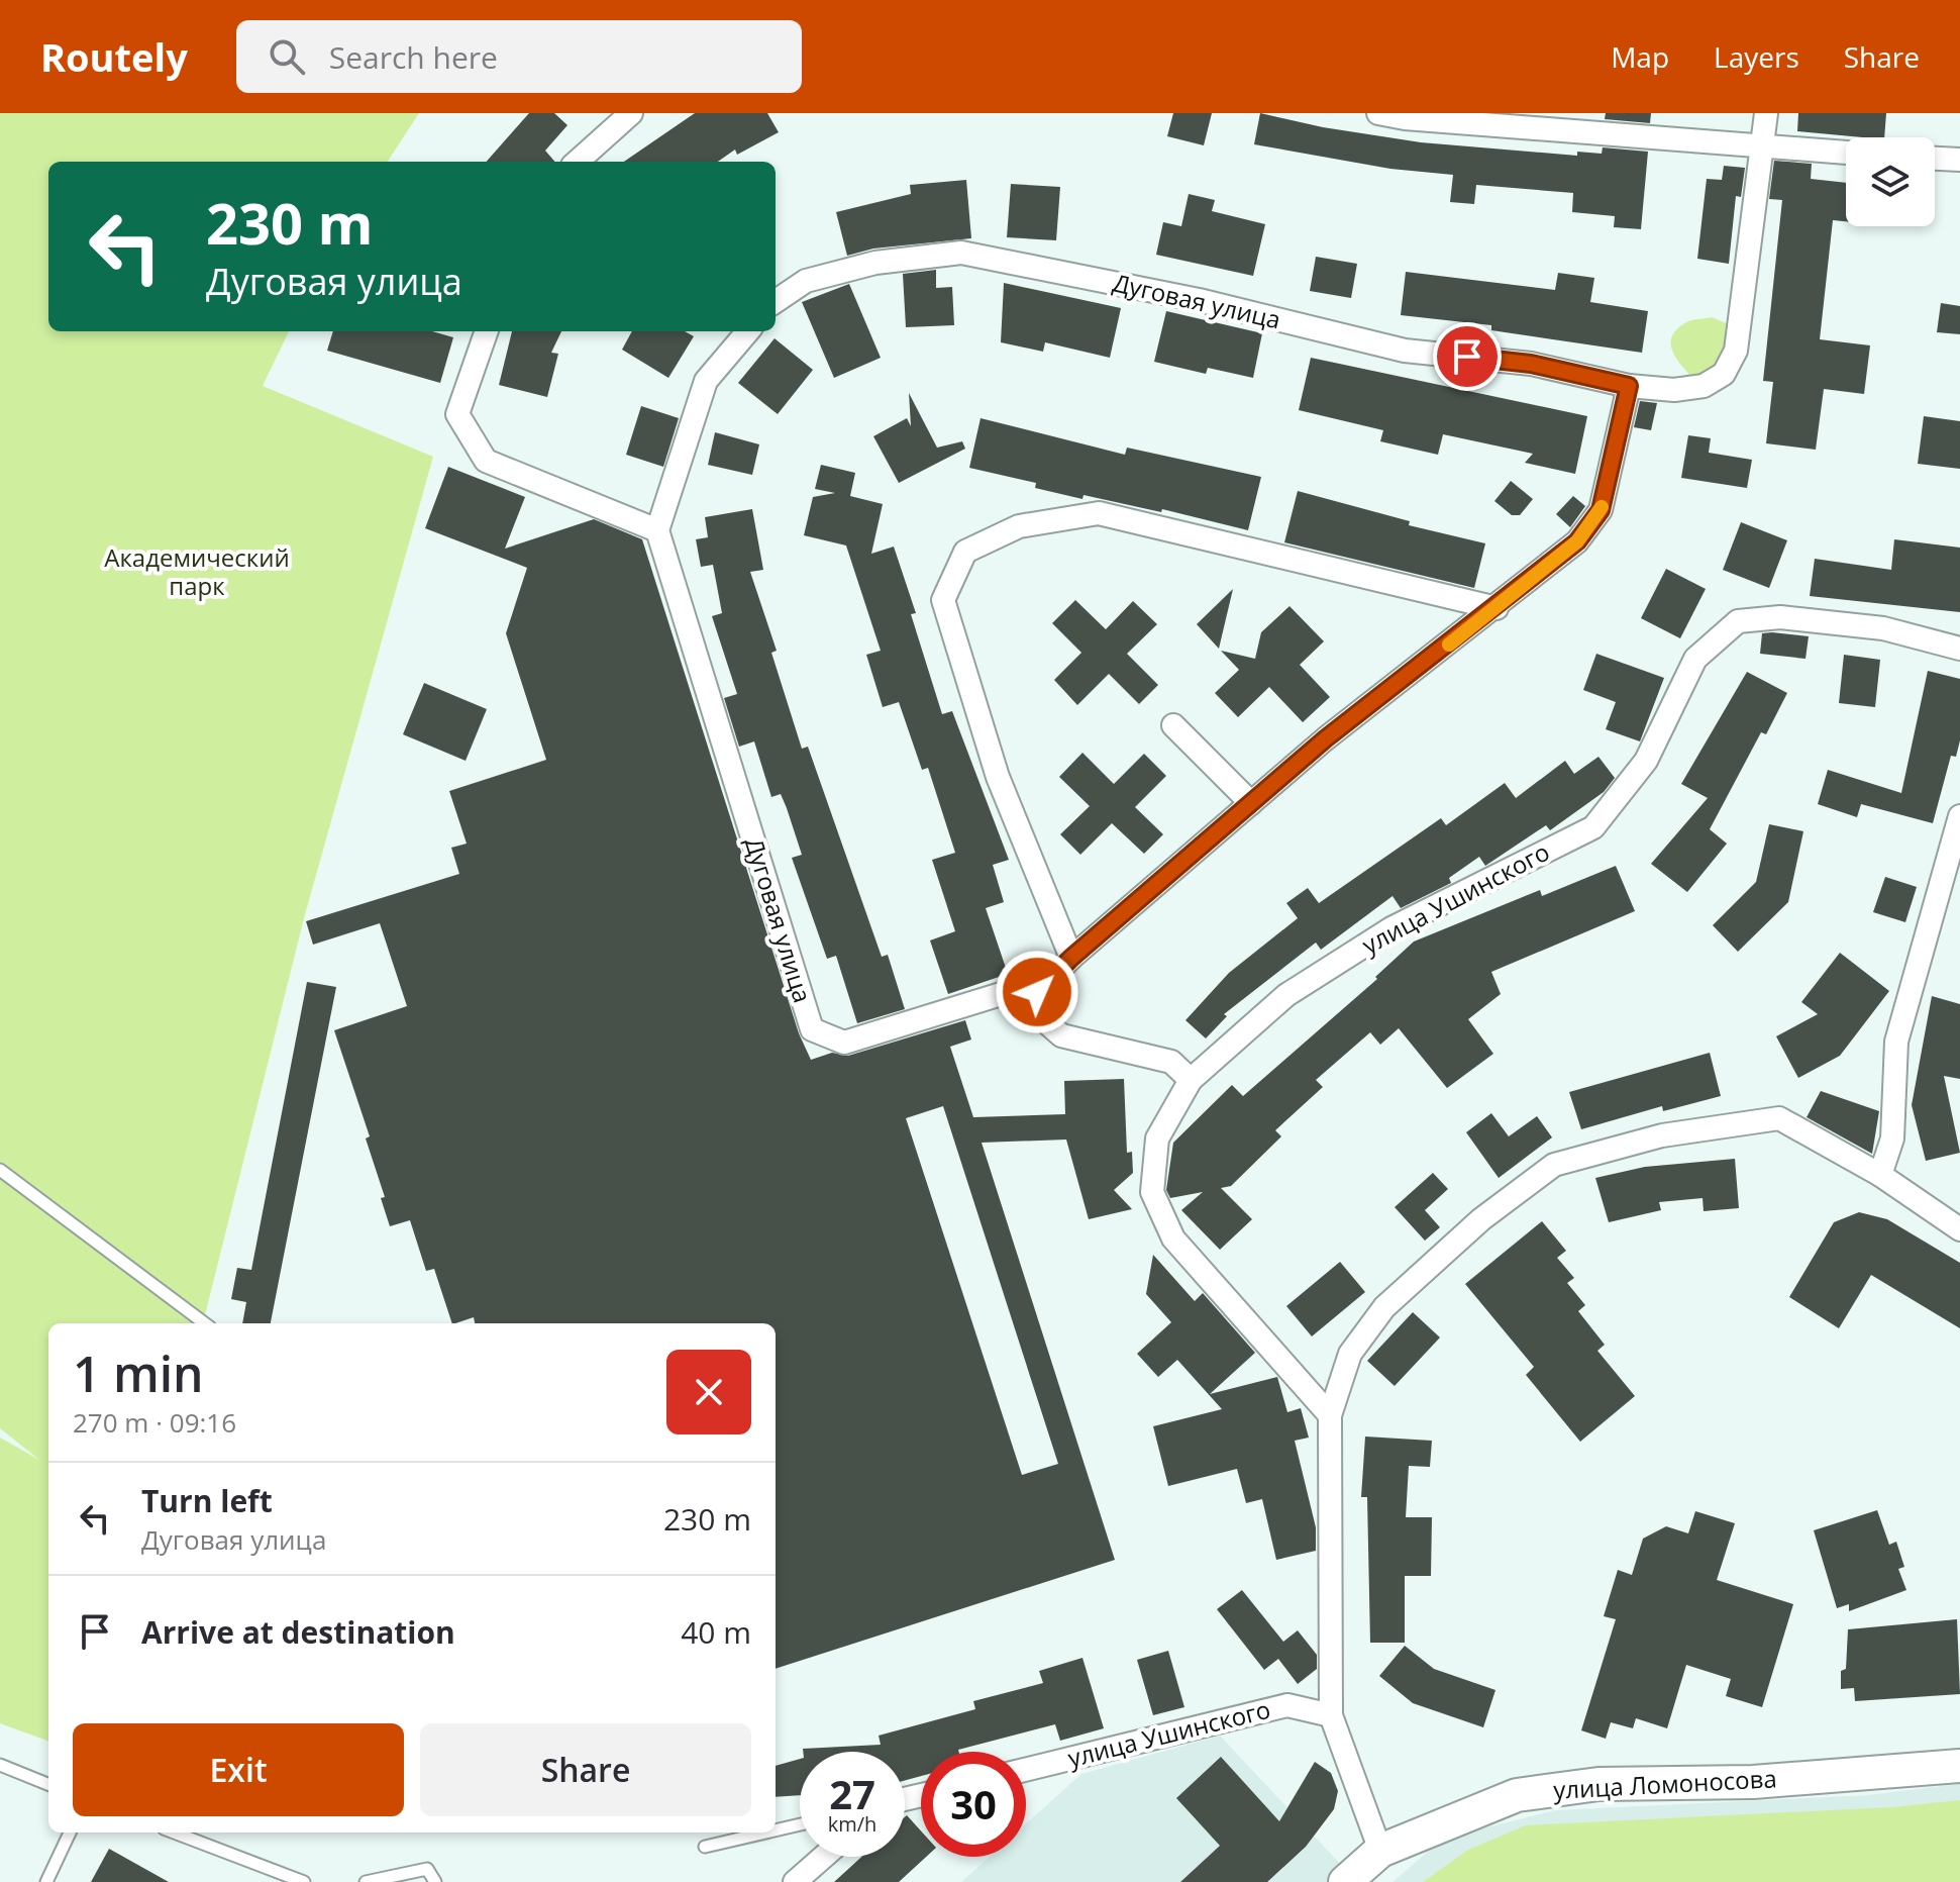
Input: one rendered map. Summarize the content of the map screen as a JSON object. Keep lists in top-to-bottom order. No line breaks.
{"streets":{"main road":["улица Ломоносова"],"street":["Дуговая улица","улица Ушинского"]},"parks":["Академический парк"],"page":{"header":"Routely","search":"Search here","nav":["Map","Layers","Share"],"turn":["230 m","Дуговая улица"],"heading":["1 min","270 m · 09:16"],"list":[{"name":"Turn left","note":"Дуговая улица","value":"230 m"},{"name":"Arrive at destination","value":"40 m"}],"buttons":["Exit","Share"],"speed":"27 km/h","limit":"30"}}
